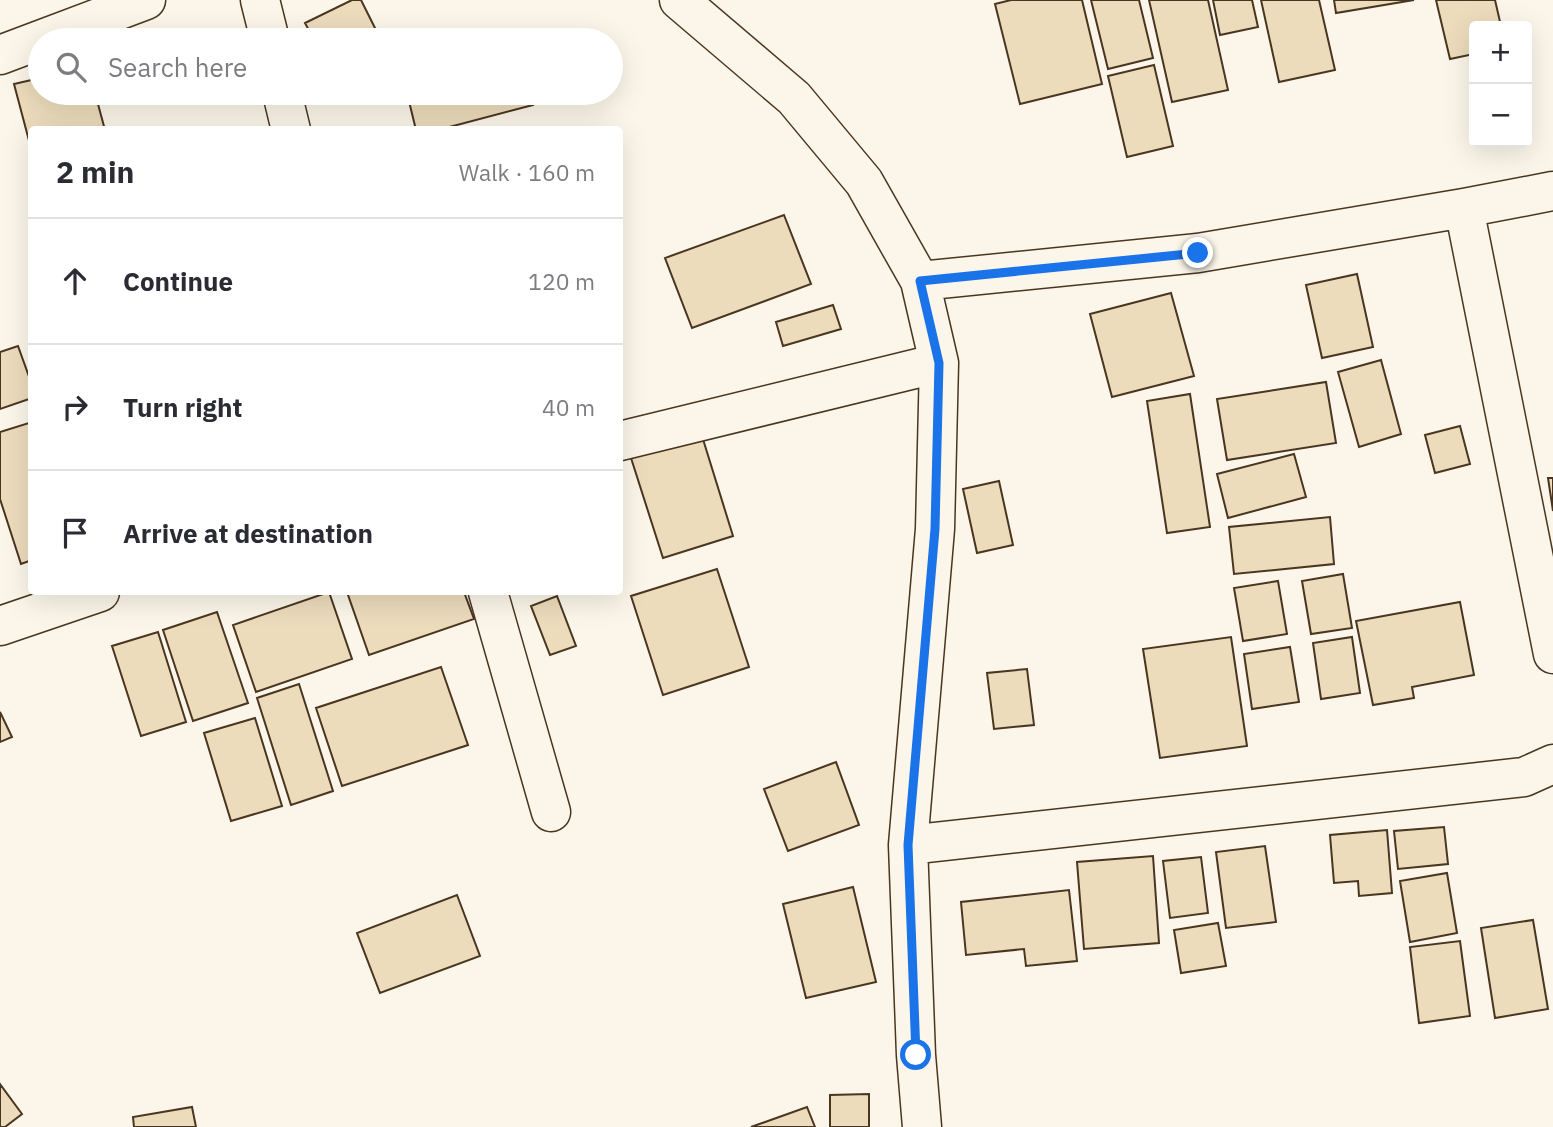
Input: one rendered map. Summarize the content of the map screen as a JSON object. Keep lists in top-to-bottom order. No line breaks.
{"page":{"map_buttons":["+","−"],"search":"Search here","heading":["2 min","Walk · 160 m"],"list":[["Continue","120 m"],["Turn right","40 m"],"Arrive at destination"]}}
